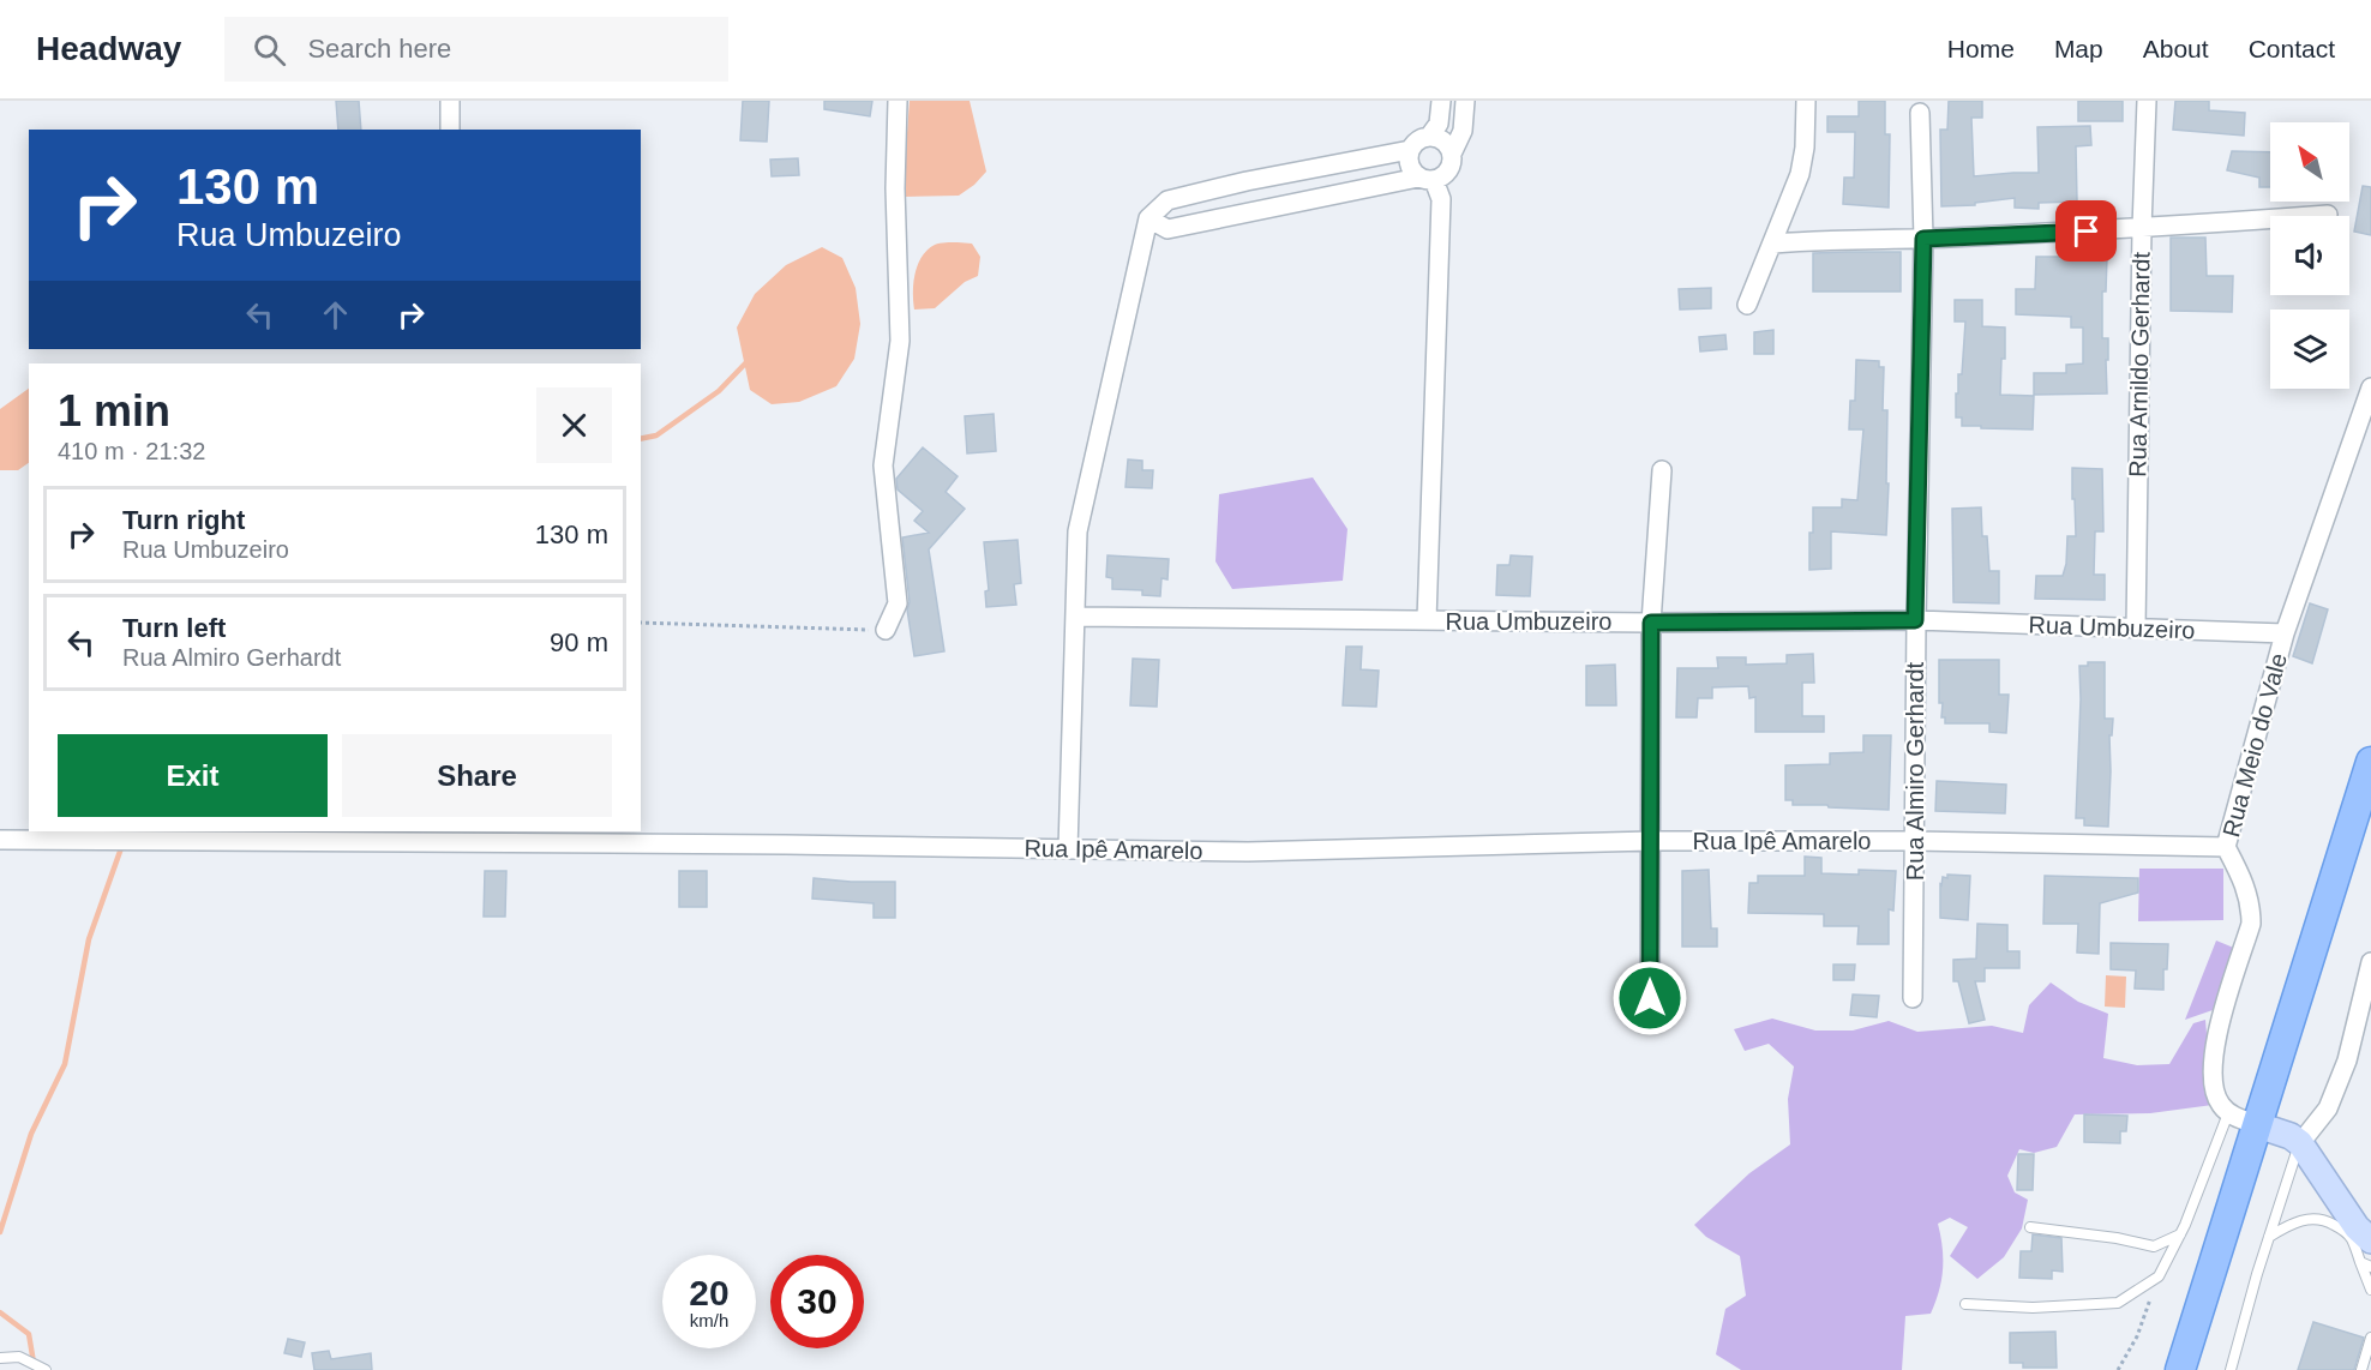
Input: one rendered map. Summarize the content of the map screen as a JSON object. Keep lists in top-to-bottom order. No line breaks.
{"streets":{"street":["Rua Arnildo Gerhardt","Rua Umbuzeiro","Rua Meio do Vale","Rua Almiro Gerhardt","Rua Ipê Amarelo"]},"crossings":[["Rua Arnildo Gerhardt","Rua Umbuzeiro"],["Rua Umbuzeiro","Rua Meio do Vale"],["Rua Umbuzeiro","Rua Almiro Gerhardt"],["Rua Meio do Vale","Rua Ipê Amarelo"],["Rua Almiro Gerhardt","Rua Ipê Amarelo"]],"north":"top left","page":{"header":"Headway","search":"Search here","nav":["Home","Map","About","Contact"],"turn":["130 m","Rua Umbuzeiro"],"heading":["1 min","410 m · 21:32"],"list":[{"name":"Turn right","note":"Rua Umbuzeiro","value":"130 m"},{"name":"Turn left","note":"Rua Almiro Gerhardt","value":"90 m"}],"buttons":["Exit","Share"],"speed":"20 km/h","limit":"30"}}
